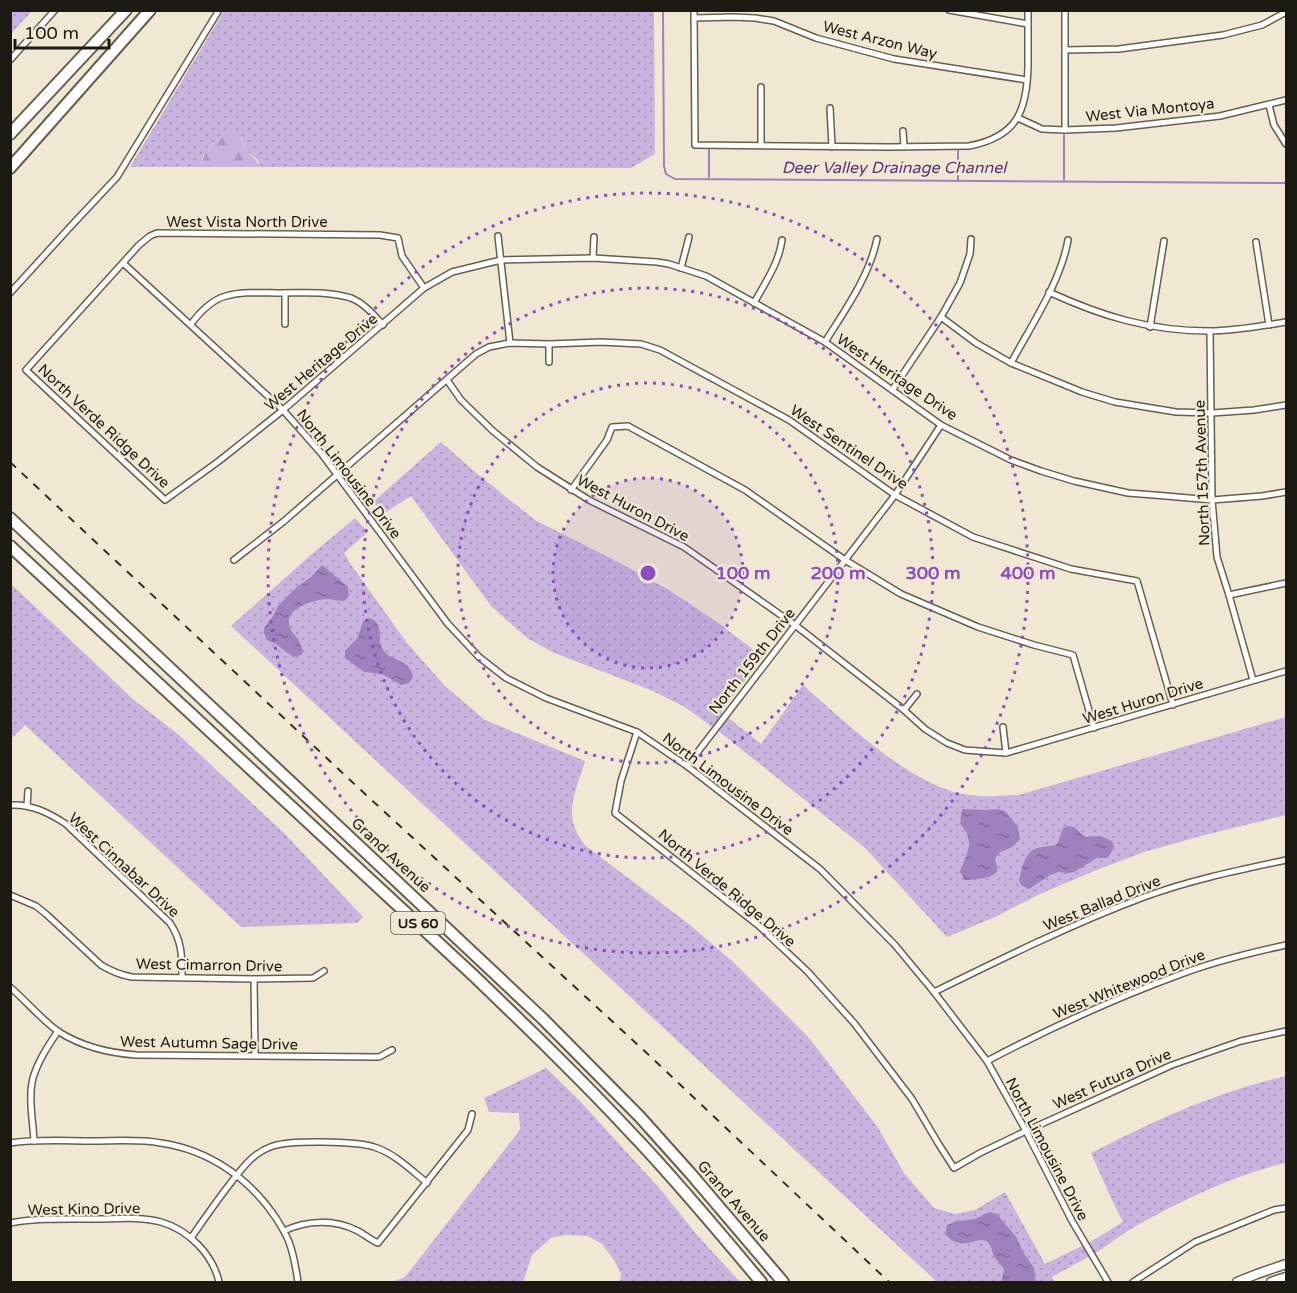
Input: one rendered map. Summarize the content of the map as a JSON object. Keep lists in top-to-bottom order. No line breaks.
{"streets":{"highway":["Grand Avenue","US 60"],"street":["West Arzon Way","West Via Montoya","West Vista North Drive","West Heritage Drive","North Verde Ridge Drive","West Sentinel Drive","North 157th Avenue","North Limousine Drive","West Huron Drive","North 159th Drive","West Cinnabar Drive","West Ballad Drive","West Cimarron Drive","West Whitewood Drive","West Autumn Sage Drive","West Futura Drive","West Kino Drive"]},"crossings":[["West Vista North Drive","West Heritage Drive"],["West Vista North Drive","North Verde Ridge Drive"],["West Vista North Drive","North Limousine Drive"],["West Heritage Drive","North Verde Ridge Drive"],["West Heritage Drive","North 157th Avenue"],["West Heritage Drive","North Limousine Drive"],["West Heritage Drive","North 159th Drive"],["North Verde Ridge Drive","North Limousine Drive"],["North Verde Ridge Drive","West Futura Drive"],["West Sentinel Drive","North Limousine Drive"],["West Sentinel Drive","West Huron Drive"],["West Sentinel Drive","North 159th Drive"],["North 157th Avenue","West Huron Drive"],["North Limousine Drive","North 159th Drive"],["North Limousine Drive","West Ballad Drive"],["North Limousine Drive","West Whitewood Drive"],["North Limousine Drive","West Futura Drive"],["West Huron Drive","North 159th Drive"],["West Cinnabar Drive","West Cimarron Drive"]],"water":["Deer Valley Drainage Channel"],"scale_bar":"100 m","rings":["100 m","200 m","300 m","400 m"]}
